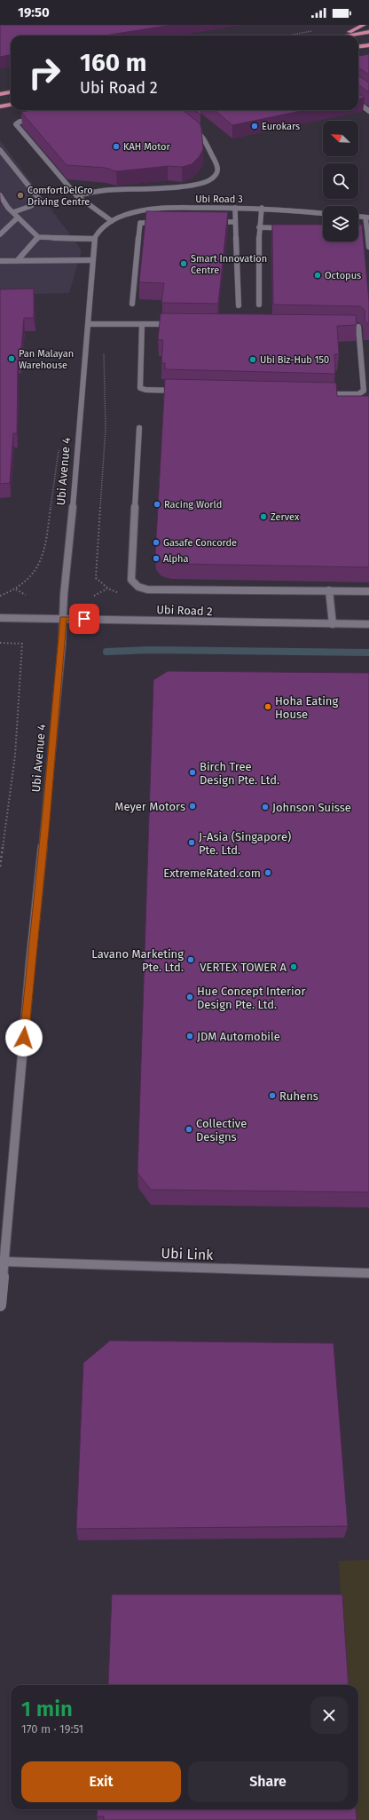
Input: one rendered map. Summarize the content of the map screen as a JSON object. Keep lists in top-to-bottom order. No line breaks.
{"streets":{"street":["Ubi Road 3","Ubi Avenue 4","Ubi Road 2","Ubi Link"]},"crossings":[["Ubi Avenue 4","Ubi Road 2"],["Ubi Avenue 4","Ubi Link"]],"places":["Eurokars","KAH Motor","ComfortDelGro Driving Centre","Smart Innovation Centre","Octopus","Pan Malayan Warehouse","Ubi Biz-Hub 150","Racing World","Zervex","Gasafe Concorde","Alpha","Hoha Eating House","Birch Tree Design Pte. Ltd.","Meyer Motors","Johnson Suisse","J-Asia (Singapore) Pte. Ltd.","ExtremeRated.com","Lavano Marketing Pte. Ltd.","VERTEX TOWER A","Hue Concept Interior Design Pte. Ltd.","JDM Automobile","Ruhens","Collective Designs"],"north":"top left","page":{"status":"19:50","turn":["160 m","Ubi Road 2"],"heading":["1 min","170 m · 19:51"],"buttons":["Exit","Share"]}}
